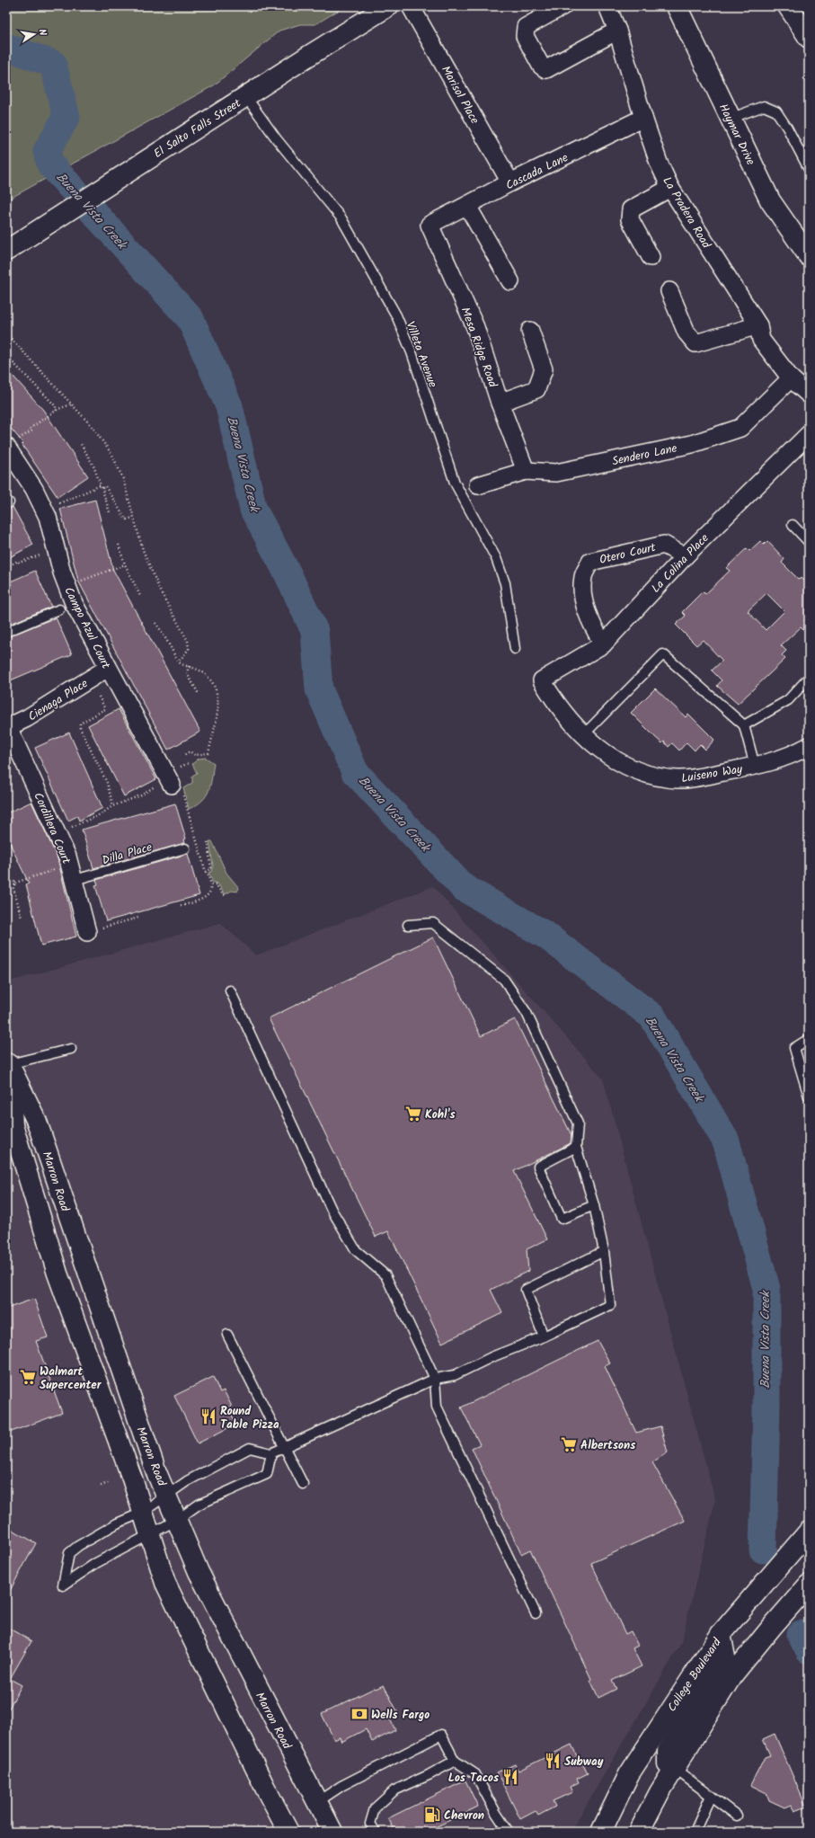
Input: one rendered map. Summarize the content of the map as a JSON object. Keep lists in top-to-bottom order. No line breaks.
{"streets":{"main road":["El Salto Falls Street","Haymar Drive","Marron Road","College Boulevard"],"street":["Marisol Place","Cascada Lane","La Pradera Road","Mesa Ridge Road","Sendero Lane","Otero Court","La Colina Place","Campo Azul Court","Cienaga Place","Luiseno Way","Cordillera Court"],"lane":["Villeta Avenue","Dilla Place"]},"crossings":[["Marisol Place","Cascada Lane"],["El Salto Falls Street","Villeta Avenue"],["Cascada Lane","La Pradera Road"],["Cascada Lane","Mesa Ridge Road"],["La Pradera Road","Sendero Lane"],["Mesa Ridge Road","Sendero Lane"],["Otero Court","La Colina Place"],["La Colina Place","Luiseno Way"],["Campo Azul Court","Cienaga Place"],["Cienaga Place","Cordillera Court"],["Cordillera Court","Dilla Place"]],"water":["Buena Vista Creek"],"places":{"supermarket":["Kohl's","Walmart Supercenter","Albertsons"],"restaurant":["Round Table Pizza","Subway","Los Tacos"],"bank":["Wells Fargo"],"fuel station":["Chevron"]},"north":"right"}
